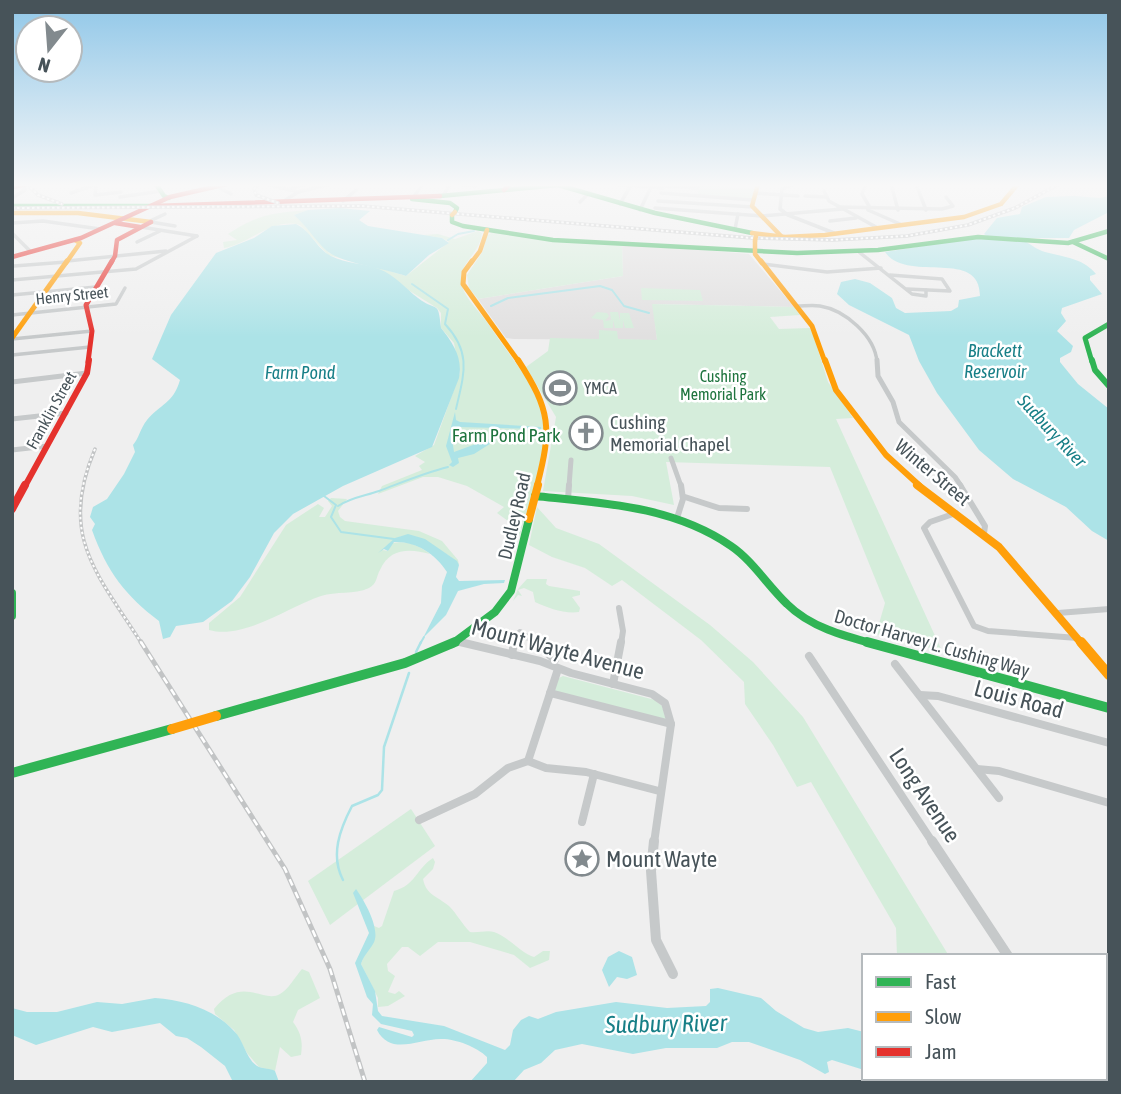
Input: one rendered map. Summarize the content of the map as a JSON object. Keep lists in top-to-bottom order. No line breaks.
{"streets":{"street":["Henry Street","Franklin Street","Winter Street","Dudley Road","Doctor Harvey L. Cushing Way","Mount Wayte Avenue","Louis Road","Long Avenue"]},"crossings":[["Henry Street","Franklin Street"],["Dudley Road","Doctor Harvey L. Cushing Way"],["Dudley Road","Mount Wayte Avenue"]],"water":["Brackett Reservoir","Farm Pond","Sudbury River"],"parks":["Cushing Memorial Park","Farm Pond Park"],"places":{"sports":["YMCA"],"church":["Cushing Memorial Chapel"],"place":["Mount Wayte"]},"legend":["Fast","Slow","Jam"],"north":"bottom"}
